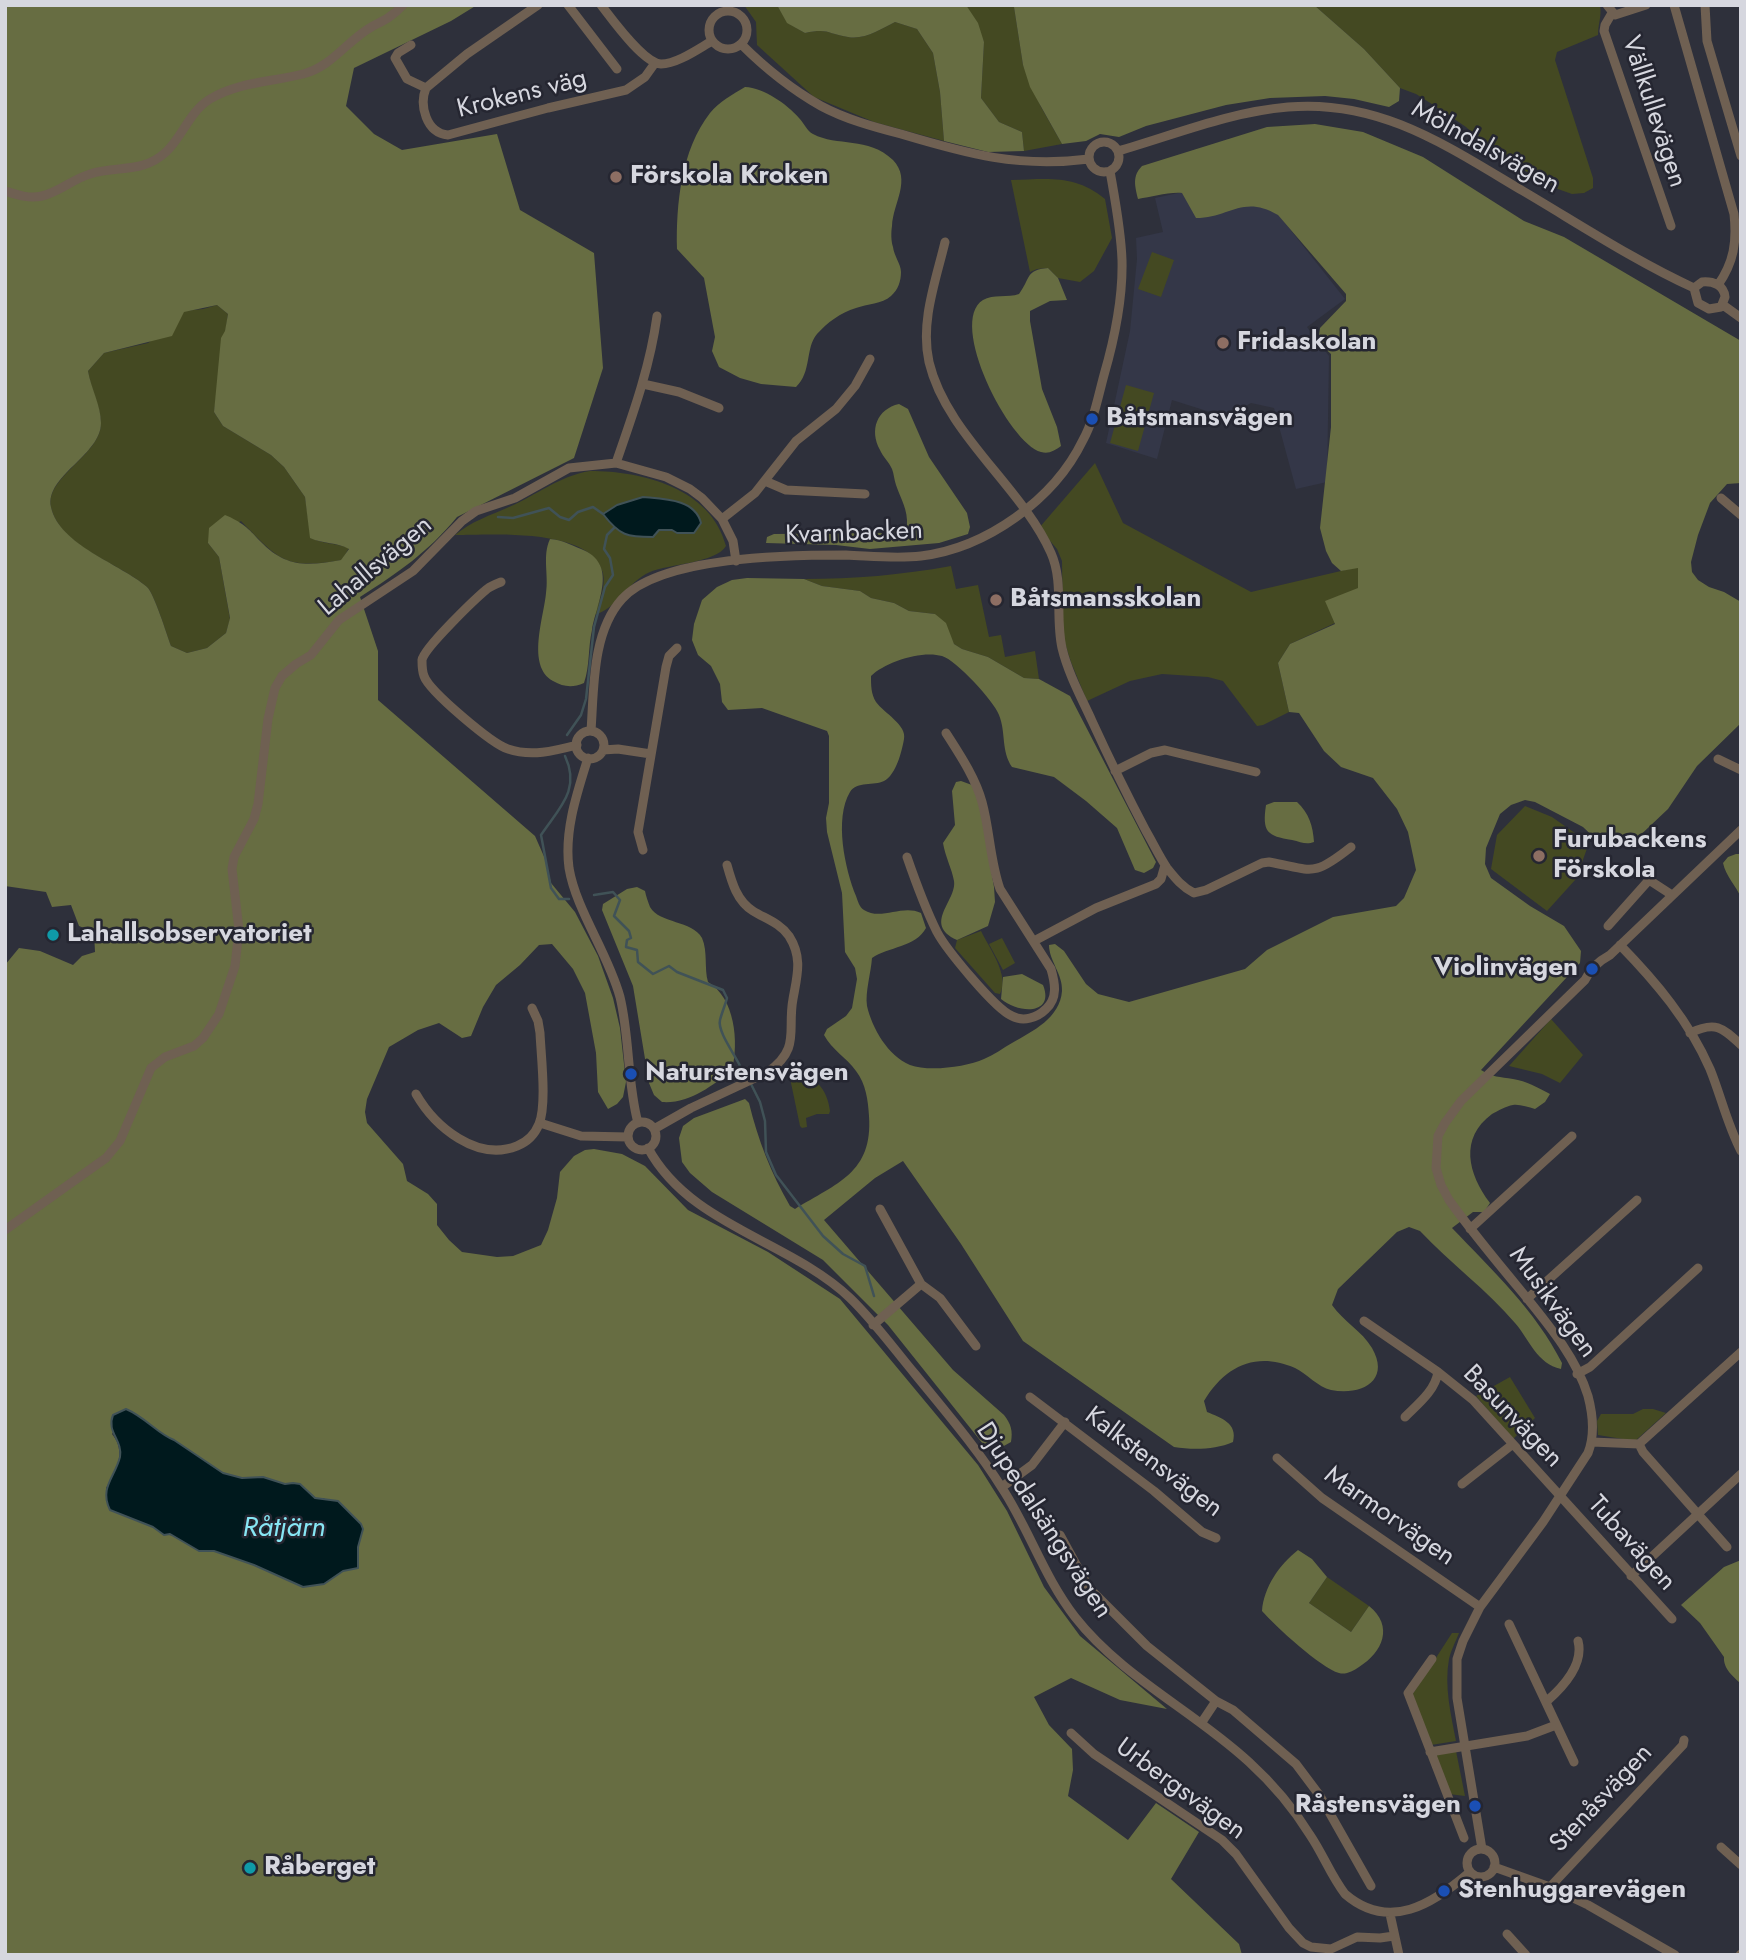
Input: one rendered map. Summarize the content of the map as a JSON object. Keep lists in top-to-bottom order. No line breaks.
{"streets":{"street":["Krokens väg","Vällkullevägen","Mölndalsvägen","Kvarnbacken","Lahallsvägen","Musikvägen","Basunvägen","Kalkstensvägen","Marmorvägen","Djupedalsängsvägen","Tubavägen","Urbergsvägen","Stenåsvägen"]},"crossings":[["Mölndalsvägen","Kvarnbacken"],["Kvarnbacken","Lahallsvägen"],["Basunvägen","Tubavägen"],["Kalkstensvägen","Djupedalsängsvägen"]],"water":["Råtjärn"],"places":["Förskola Kroken","Fridaskolan","Båtsmansvägen","Båtsmansskolan","Furubackens Förskola","Lahallsobservatoriet","Violinvägen","Naturstensvägen","Råstensvägen","Råberget","Stenhuggarevägen"]}
